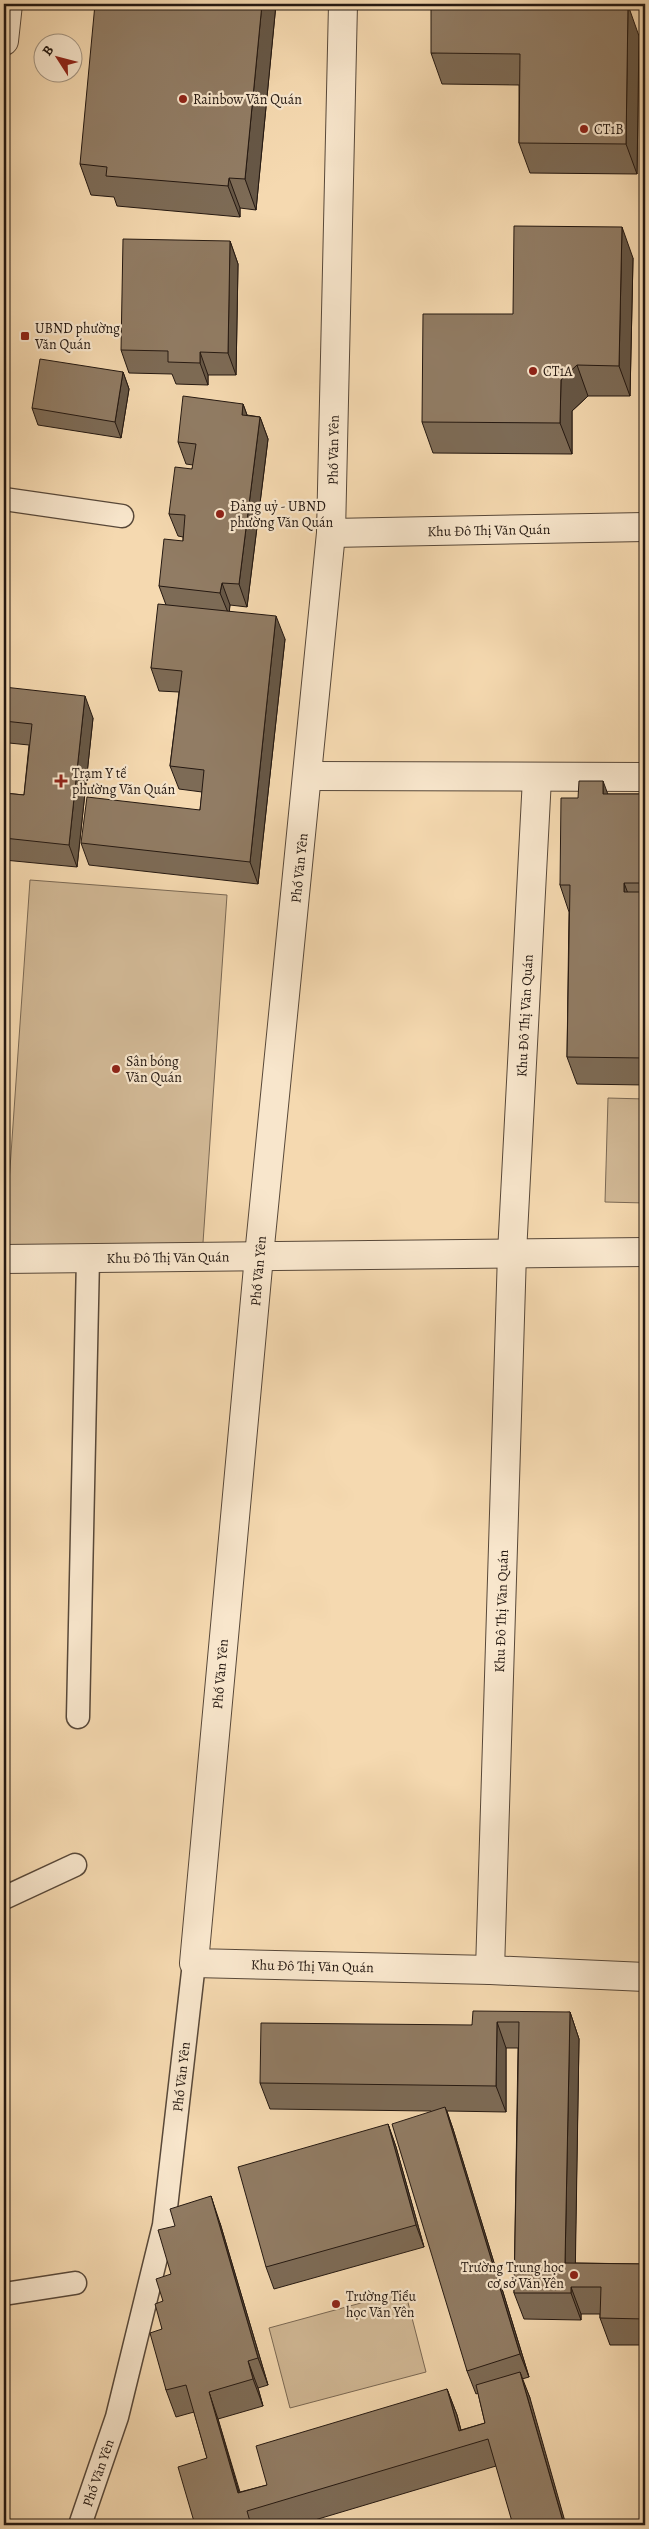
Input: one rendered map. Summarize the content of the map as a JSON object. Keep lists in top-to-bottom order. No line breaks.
{"streets":{"street":["Phố Văn Yên","Khu Đô Thị Văn Quán"]},"crossings":[["Phố Văn Yên","Khu Đô Thị Văn Quán"]],"places":{"other":["Rainbow Văn Quán","CT1B","CT1A","Đảng uỷ - UBND phường Văn Quán","Sân bóng Văn Quán","Trường Trung học cơ sở Văn Yên","Trường Tiểu học Văn Yên"],"transit":["UBND phường Văn Quán"],"health":["Trạm Y tế phường Văn Quán"]},"north":"top left"}
